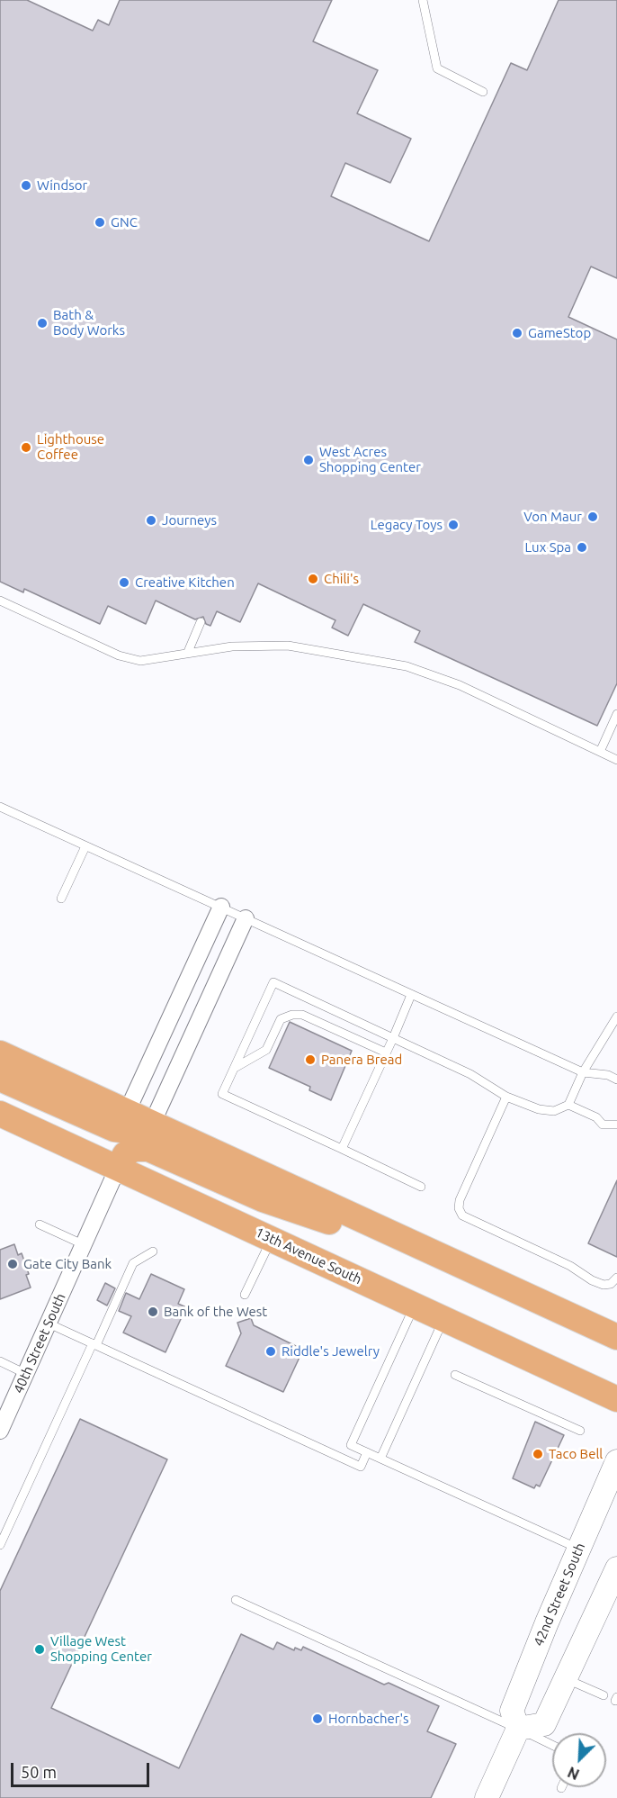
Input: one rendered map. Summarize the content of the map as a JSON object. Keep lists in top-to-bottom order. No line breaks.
{"streets":{"main road":["13th Avenue South","42nd Street South"],"street":["40th Street South"]},"crossings":[["13th Avenue South","40th Street South"]],"places":["Windsor","GNC","Bath & Body Works","GameStop","Lighthouse Coffee","West Acres Shopping Center","Von Maur","Journeys","Legacy Toys","Lux Spa","Chili's","Creative Kitchen","Panera Bread","Gate City Bank","Bank of the West","Riddle's Jewelry","Taco Bell","Village West Shopping Center","Hornbacher's"],"scale_bar":"50 m","north":"bottom left"}
